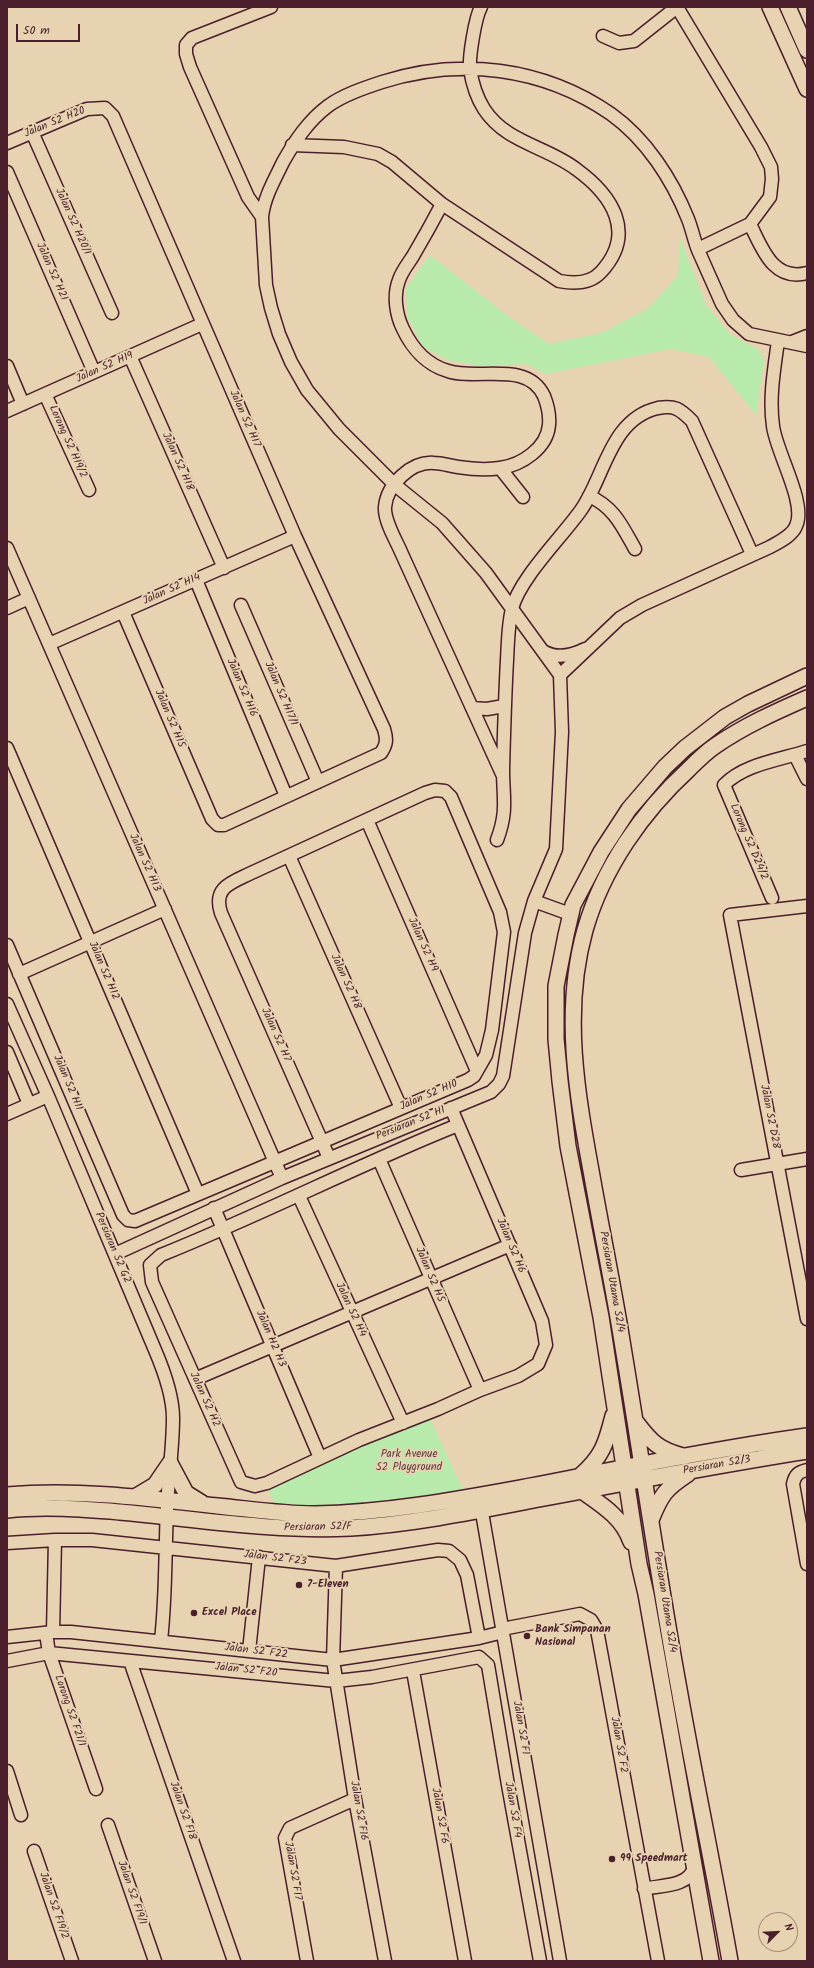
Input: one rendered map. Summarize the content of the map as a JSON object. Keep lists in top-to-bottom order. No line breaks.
{"streets":{"main road":["Persiaran Utama S2/4","Persiaran S2/3","Persiaran S2/F"],"street":["Jalan S2 H20","Jalan S2 H20/1","Jalan S2 H21","Jalan S2 H19","Jalan S2 H17","Lorong S2 H19/2","Jalan S2 H18","Jalan S2 H14","Jalan S2 H16","Jalan S2 H17/1","Jalan S2 H15","Lorong S2 D24/2","Jalan S2 H13","Jalan S2 H9","Jalan S2 H12","Jalan S2 H8","Jalan S2 H7","Jalan S2 H11","Jalan S2 H10","Jalan S2 D28","Persiaran S2 H1","Jalan S2 H6","Persiaran S2 G2","Jalan S2 H5","Jalan S2 H4","Jalan H2 H3","Jalan S2 H2","Jalan S2 F23","Jalan S2 F22","Jalan S2 F20","Lorong S2 F21/1","Jalan S2 F1","Jalan S2 F2","Jalan S2 F4","Jalan S2 F18","Jalan S2 F16","Jalan S2 F6","Jalan S2 F17","Jalan S2 F19/1","Jalan S2 F19/2"]},"crossings":[["Jalan S2 H20","Jalan S2 H20/1"],["Jalan S2 H20","Jalan S2 H17"],["Jalan S2 H21","Jalan S2 H19"],["Jalan S2 H19","Jalan S2 H17"],["Jalan S2 H19","Lorong S2 H19/2"],["Jalan S2 H19","Jalan S2 H18"],["Jalan S2 H17","Jalan S2 H14"],["Jalan S2 H17","Jalan S2 H17/1"],["Jalan S2 H18","Jalan S2 H14"],["Jalan S2 H14","Jalan S2 H16"],["Jalan S2 H14","Jalan S2 H15"],["Jalan S2 H14","Jalan S2 H13"],["Jalan S2 H16","Jalan S2 H15"],["Jalan S2 H13","Jalan S2 H10"],["Jalan S2 H13","Persiaran S2 H1"],["Jalan S2 H9","Jalan S2 H7"],["Jalan S2 H9","Jalan S2 H10"],["Jalan S2 H12","Jalan S2 H10"],["Jalan S2 H8","Jalan S2 H7"],["Jalan S2 H8","Jalan S2 H10"],["Jalan S2 H7","Jalan S2 H10"],["Jalan S2 H7","Persiaran S2 H1"],["Jalan S2 H11","Jalan S2 H10"],["Persiaran S2 H1","Jalan S2 H6"],["Persiaran S2 H1","Persiaran S2 G2"],["Persiaran S2 H1","Jalan H2 H3"],["Jalan S2 H6","Jalan S2 H5"],["Jalan S2 H6","Jalan S2 H4"],["Jalan S2 H6","Jalan H2 H3"],["Jalan S2 H6","Jalan S2 H2"],["Persiaran S2 G2","Persiaran S2/F"],["Persiaran S2 G2","Jalan S2 F23"],["Persiaran S2 G2","Jalan S2 F22"],["Persiaran Utama S2/4","Persiaran S2/3"],["Persiaran Utama S2/4","Persiaran S2/F"],["Jalan H2 H3","Jalan S2 H2"],["Persiaran S2/3","Persiaran S2/F"],["Persiaran S2/F","Jalan S2 F1"],["Jalan S2 F23","Jalan S2 F22"],["Jalan S2 F23","Lorong S2 F21/1"],["Jalan S2 F23","Jalan S2 F16"],["Jalan S2 F22","Lorong S2 F21/1"],["Jalan S2 F22","Jalan S2 F1"],["Jalan S2 F22","Jalan S2 F2"],["Jalan S2 F22","Jalan S2 F16"],["Jalan S2 F20","Lorong S2 F21/1"],["Jalan S2 F20","Jalan S2 F4"],["Jalan S2 F20","Jalan S2 F18"],["Jalan S2 F20","Jalan S2 F16"],["Jalan S2 F20","Jalan S2 F6"],["Jalan S2 F1","Jalan S2 F2"],["Jalan S2 F16","Jalan S2 F17"]],"parks":["Park Avenue S2 Playground"],"places":["7-Eleven","Excel Place","Bank Simpanan Nasional","99 Speedmart"],"scale_bar":"50 m","north":"top right"}
